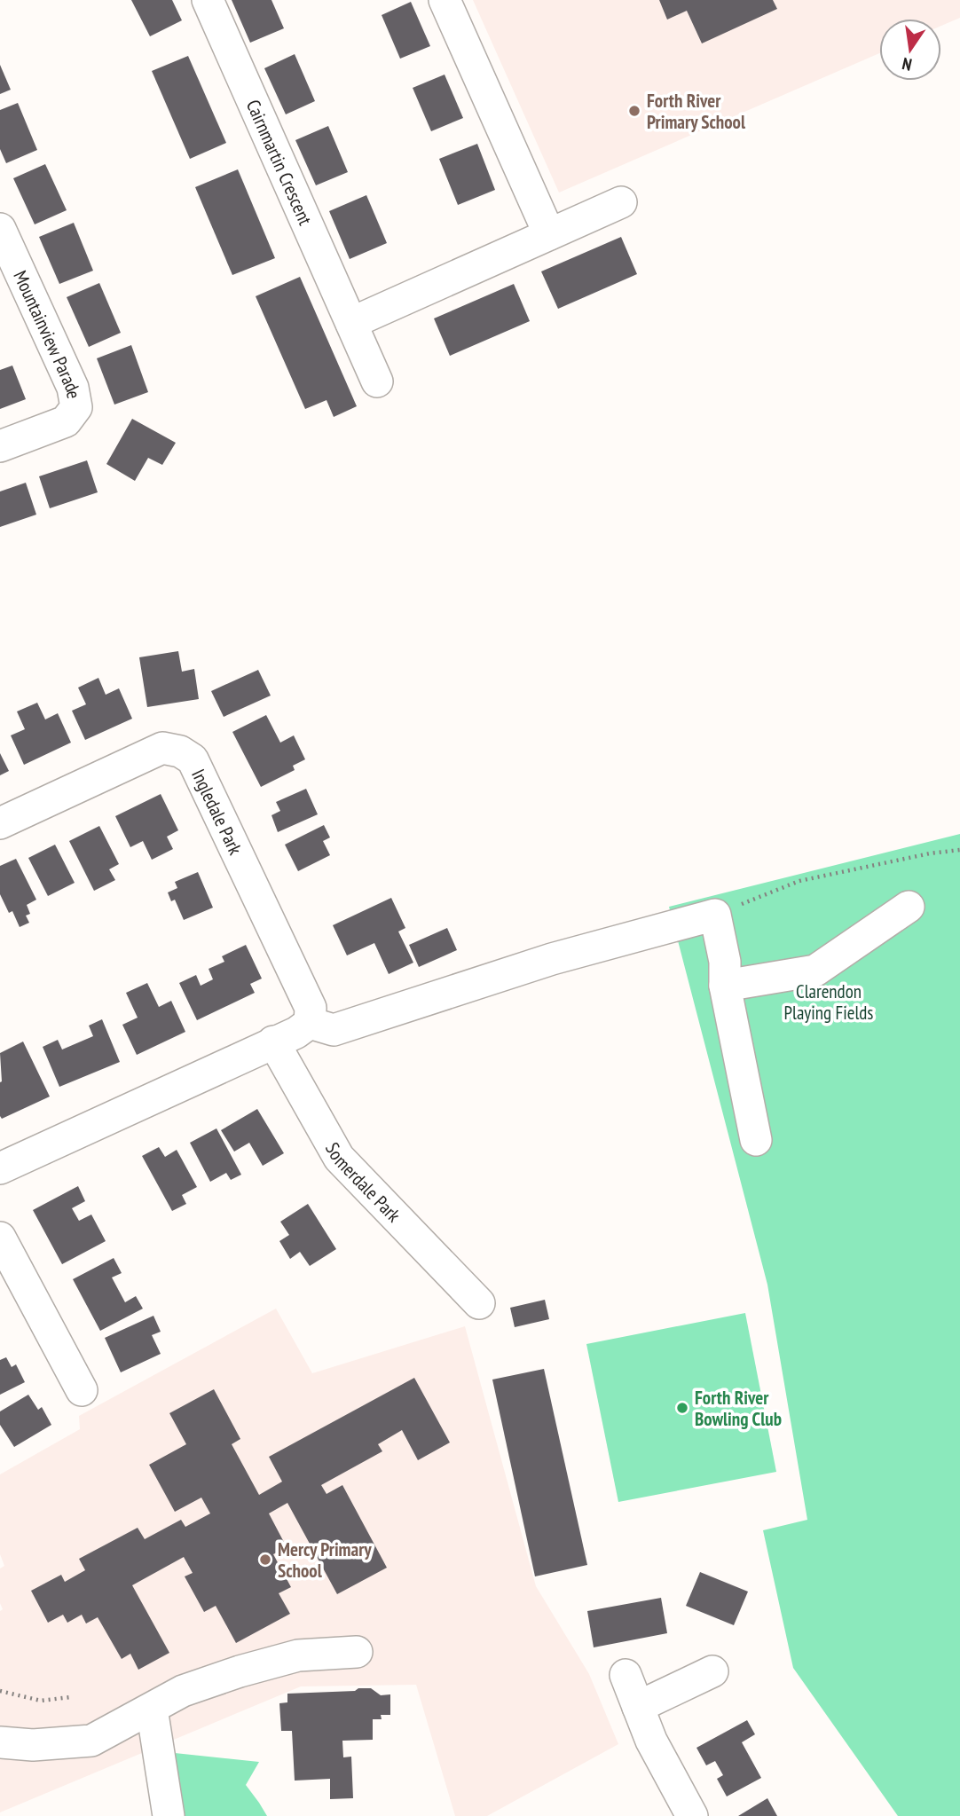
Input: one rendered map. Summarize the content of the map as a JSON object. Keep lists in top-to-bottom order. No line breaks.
{"streets":{"street":["Cairnmartin Crescent","Mountainview Parade","Ingledale Park","Somerdale Park"]},"parks":["Clarendon Playing Fields"],"places":["Forth River Primary School","Forth River Bowling Club","Mercy Primary School"],"north":"bottom"}
